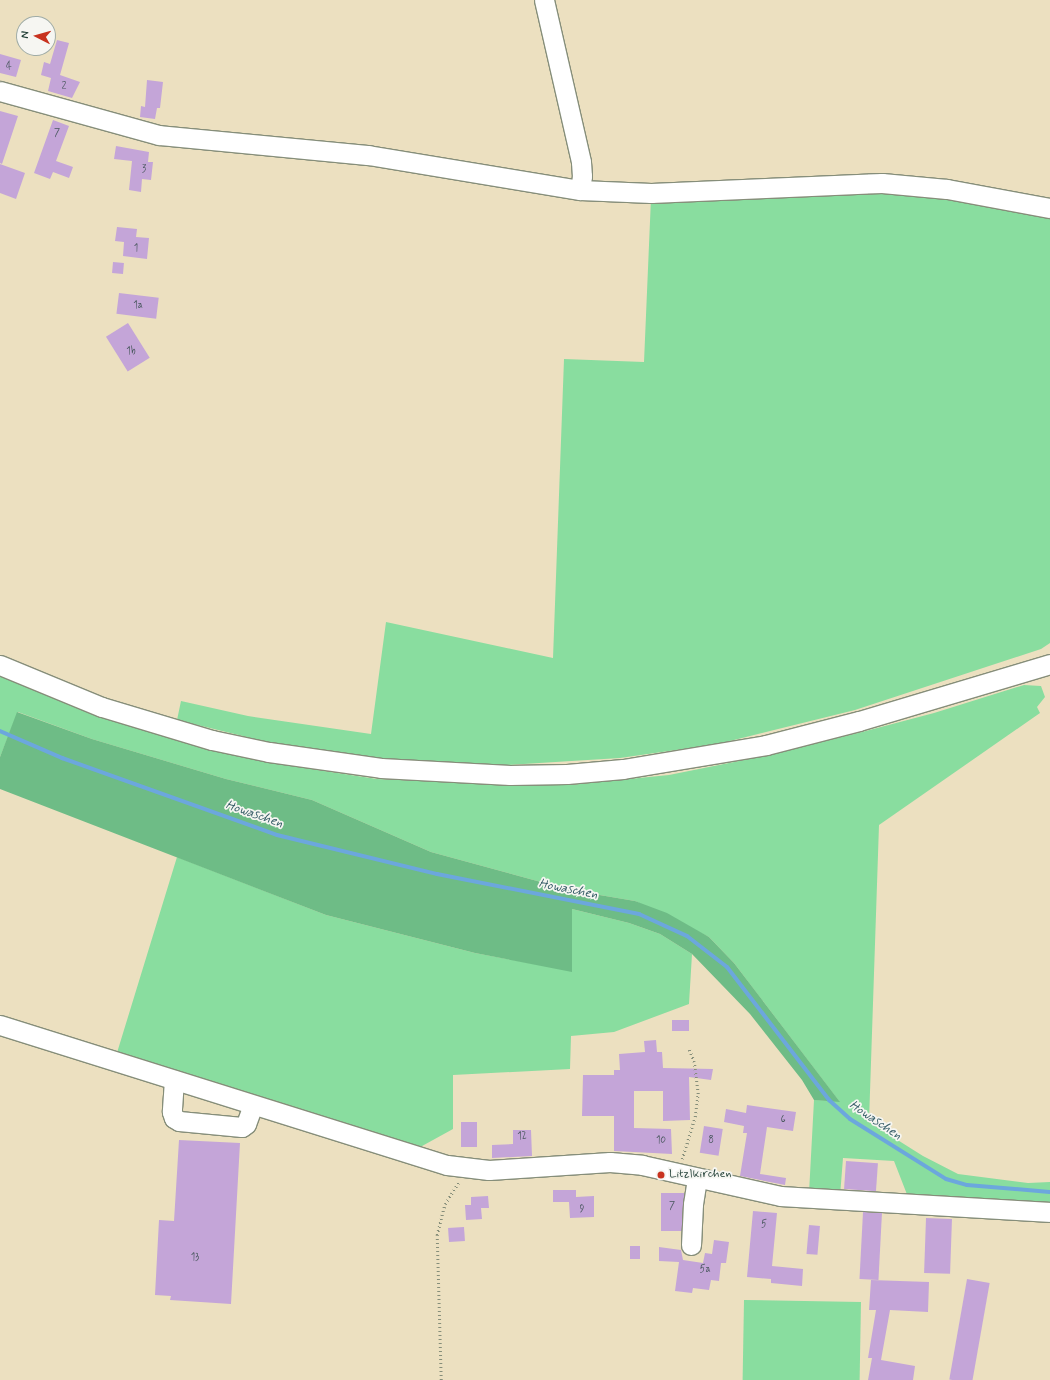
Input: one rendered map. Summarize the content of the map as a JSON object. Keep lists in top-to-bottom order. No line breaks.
{"water":["Howaschen"],"places":["Litzlkirchen"],"house_numbers":["4","2","7","3","1","1a","1b","6","12","10","8","7","9","5","13","5a"],"north":"left"}
